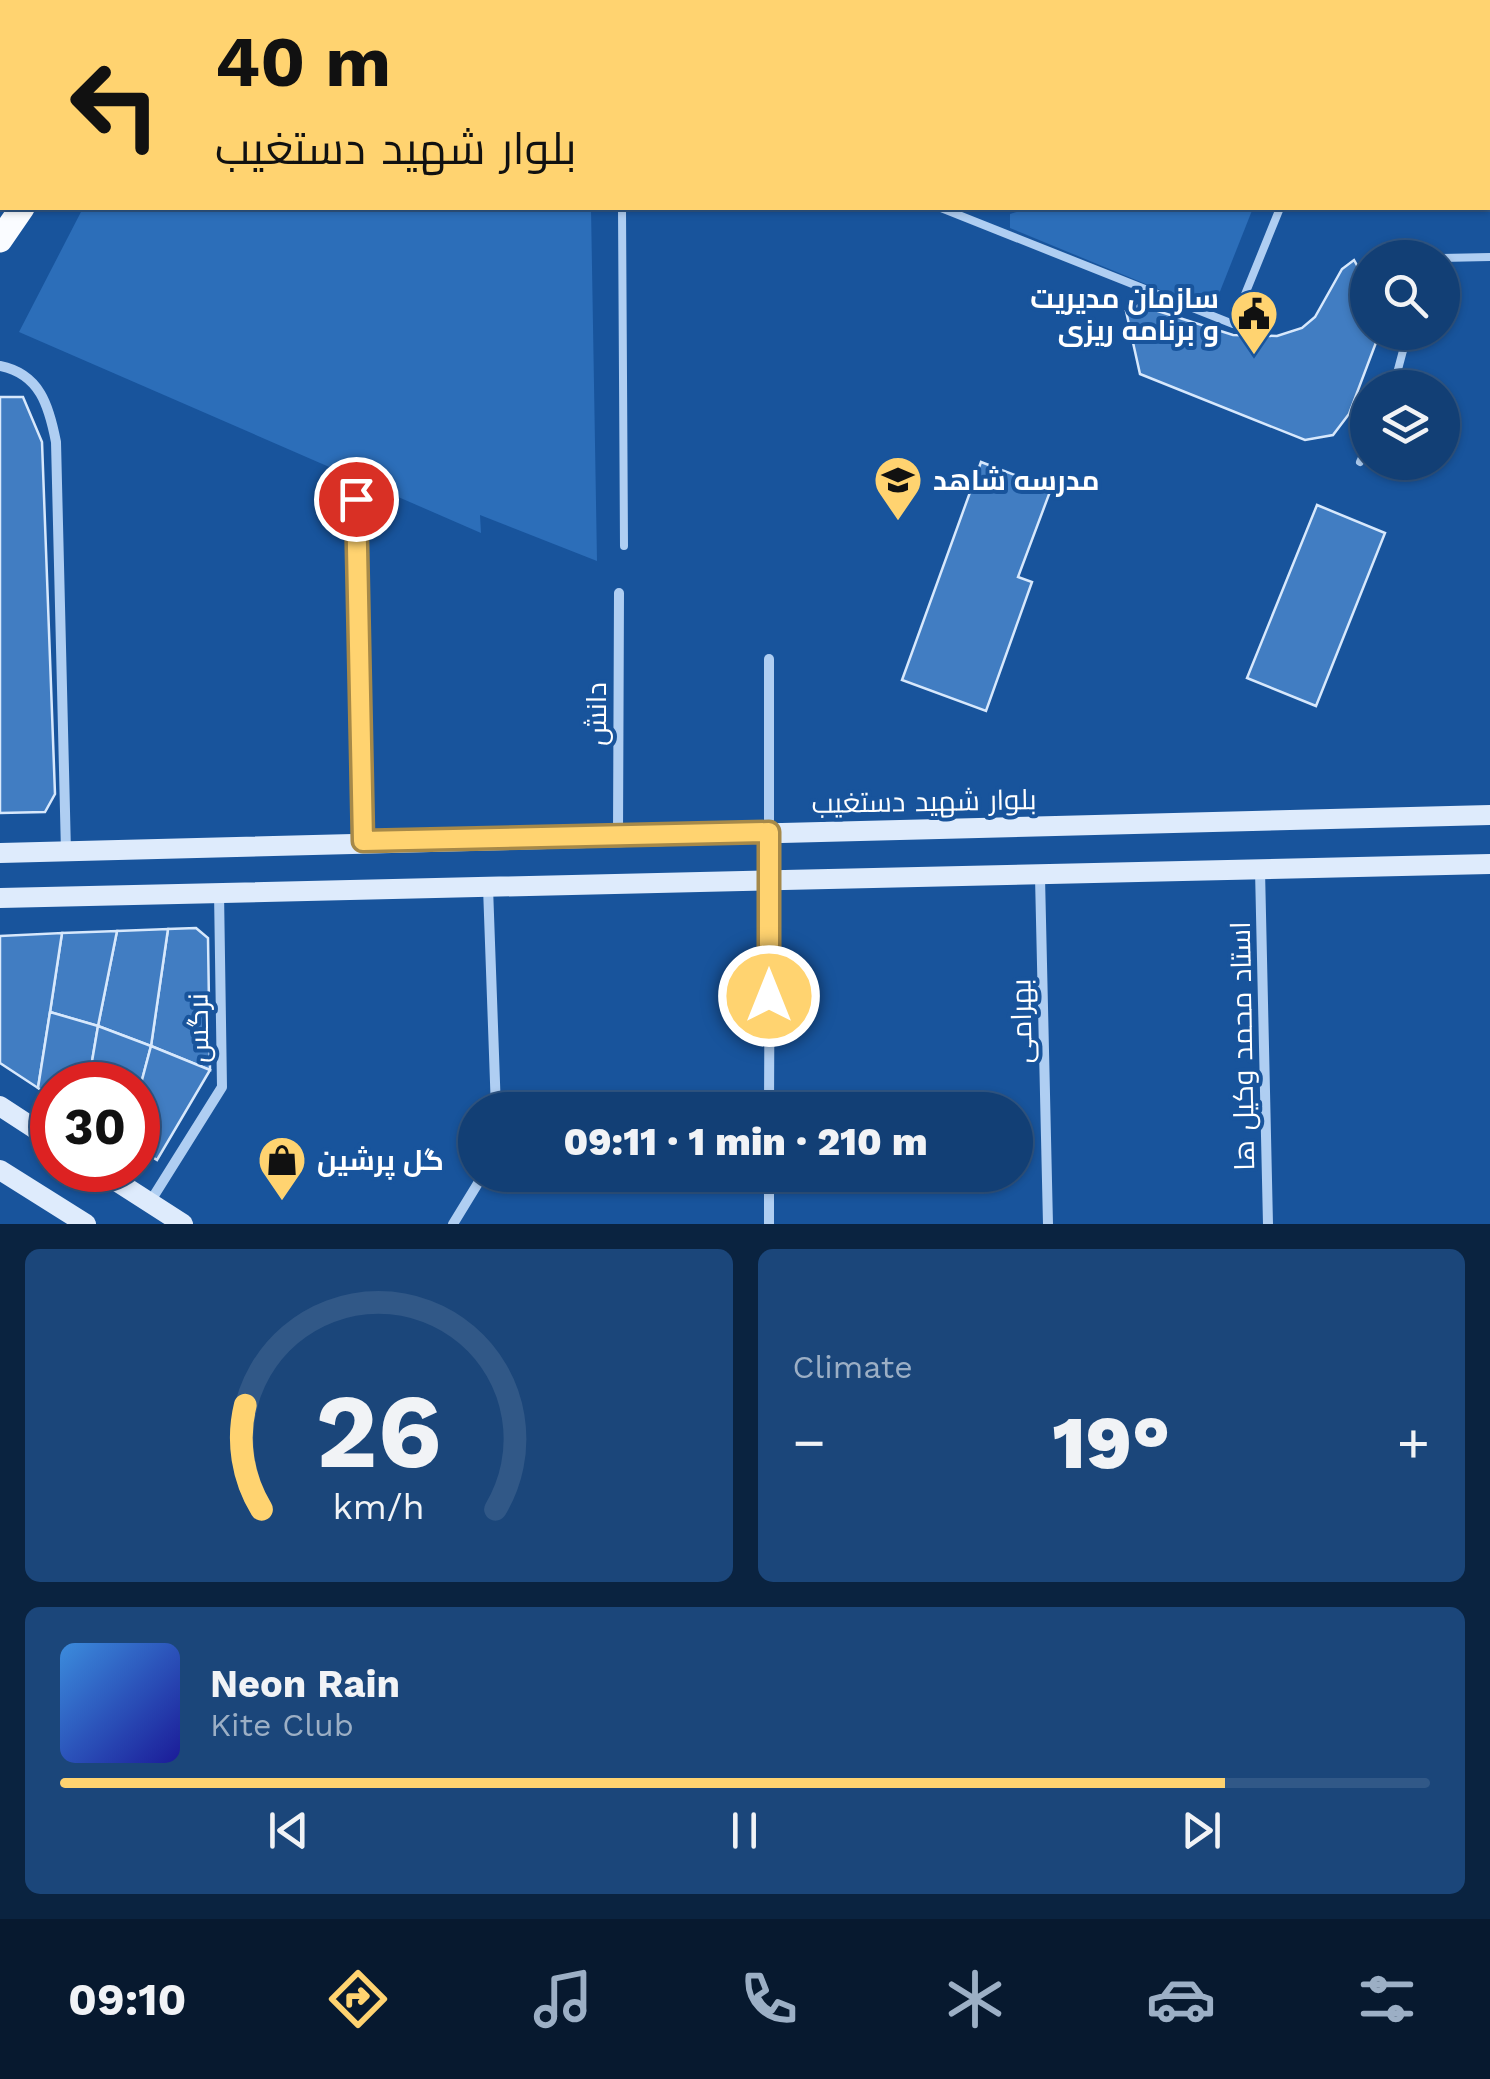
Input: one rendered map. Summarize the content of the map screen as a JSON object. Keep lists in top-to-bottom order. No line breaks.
{"streets":{"street":["دانش","بلوار شهید دستغیب","بهرامی","نرگس","استاد محمد وکیل ها"]},"crossings":[["دانش","بلوار شهید دستغیب"]],"places":{"public building":["سازمان مدیریت و برنامه ریزی"],"school or university":["مدرسه شاهد"],"shop":["گل پرشین"]},"page":{"turn":["40 m","بلوار شهید دستغیب"],"limit":"30","trip":"09:11 · 1 min · 210 m","tile":"Climate","heat":["−","19°","+"],"song":["Neon Rain","Kite Club"],"tabs":"09:10","gauge":["26","km/h"]}}
